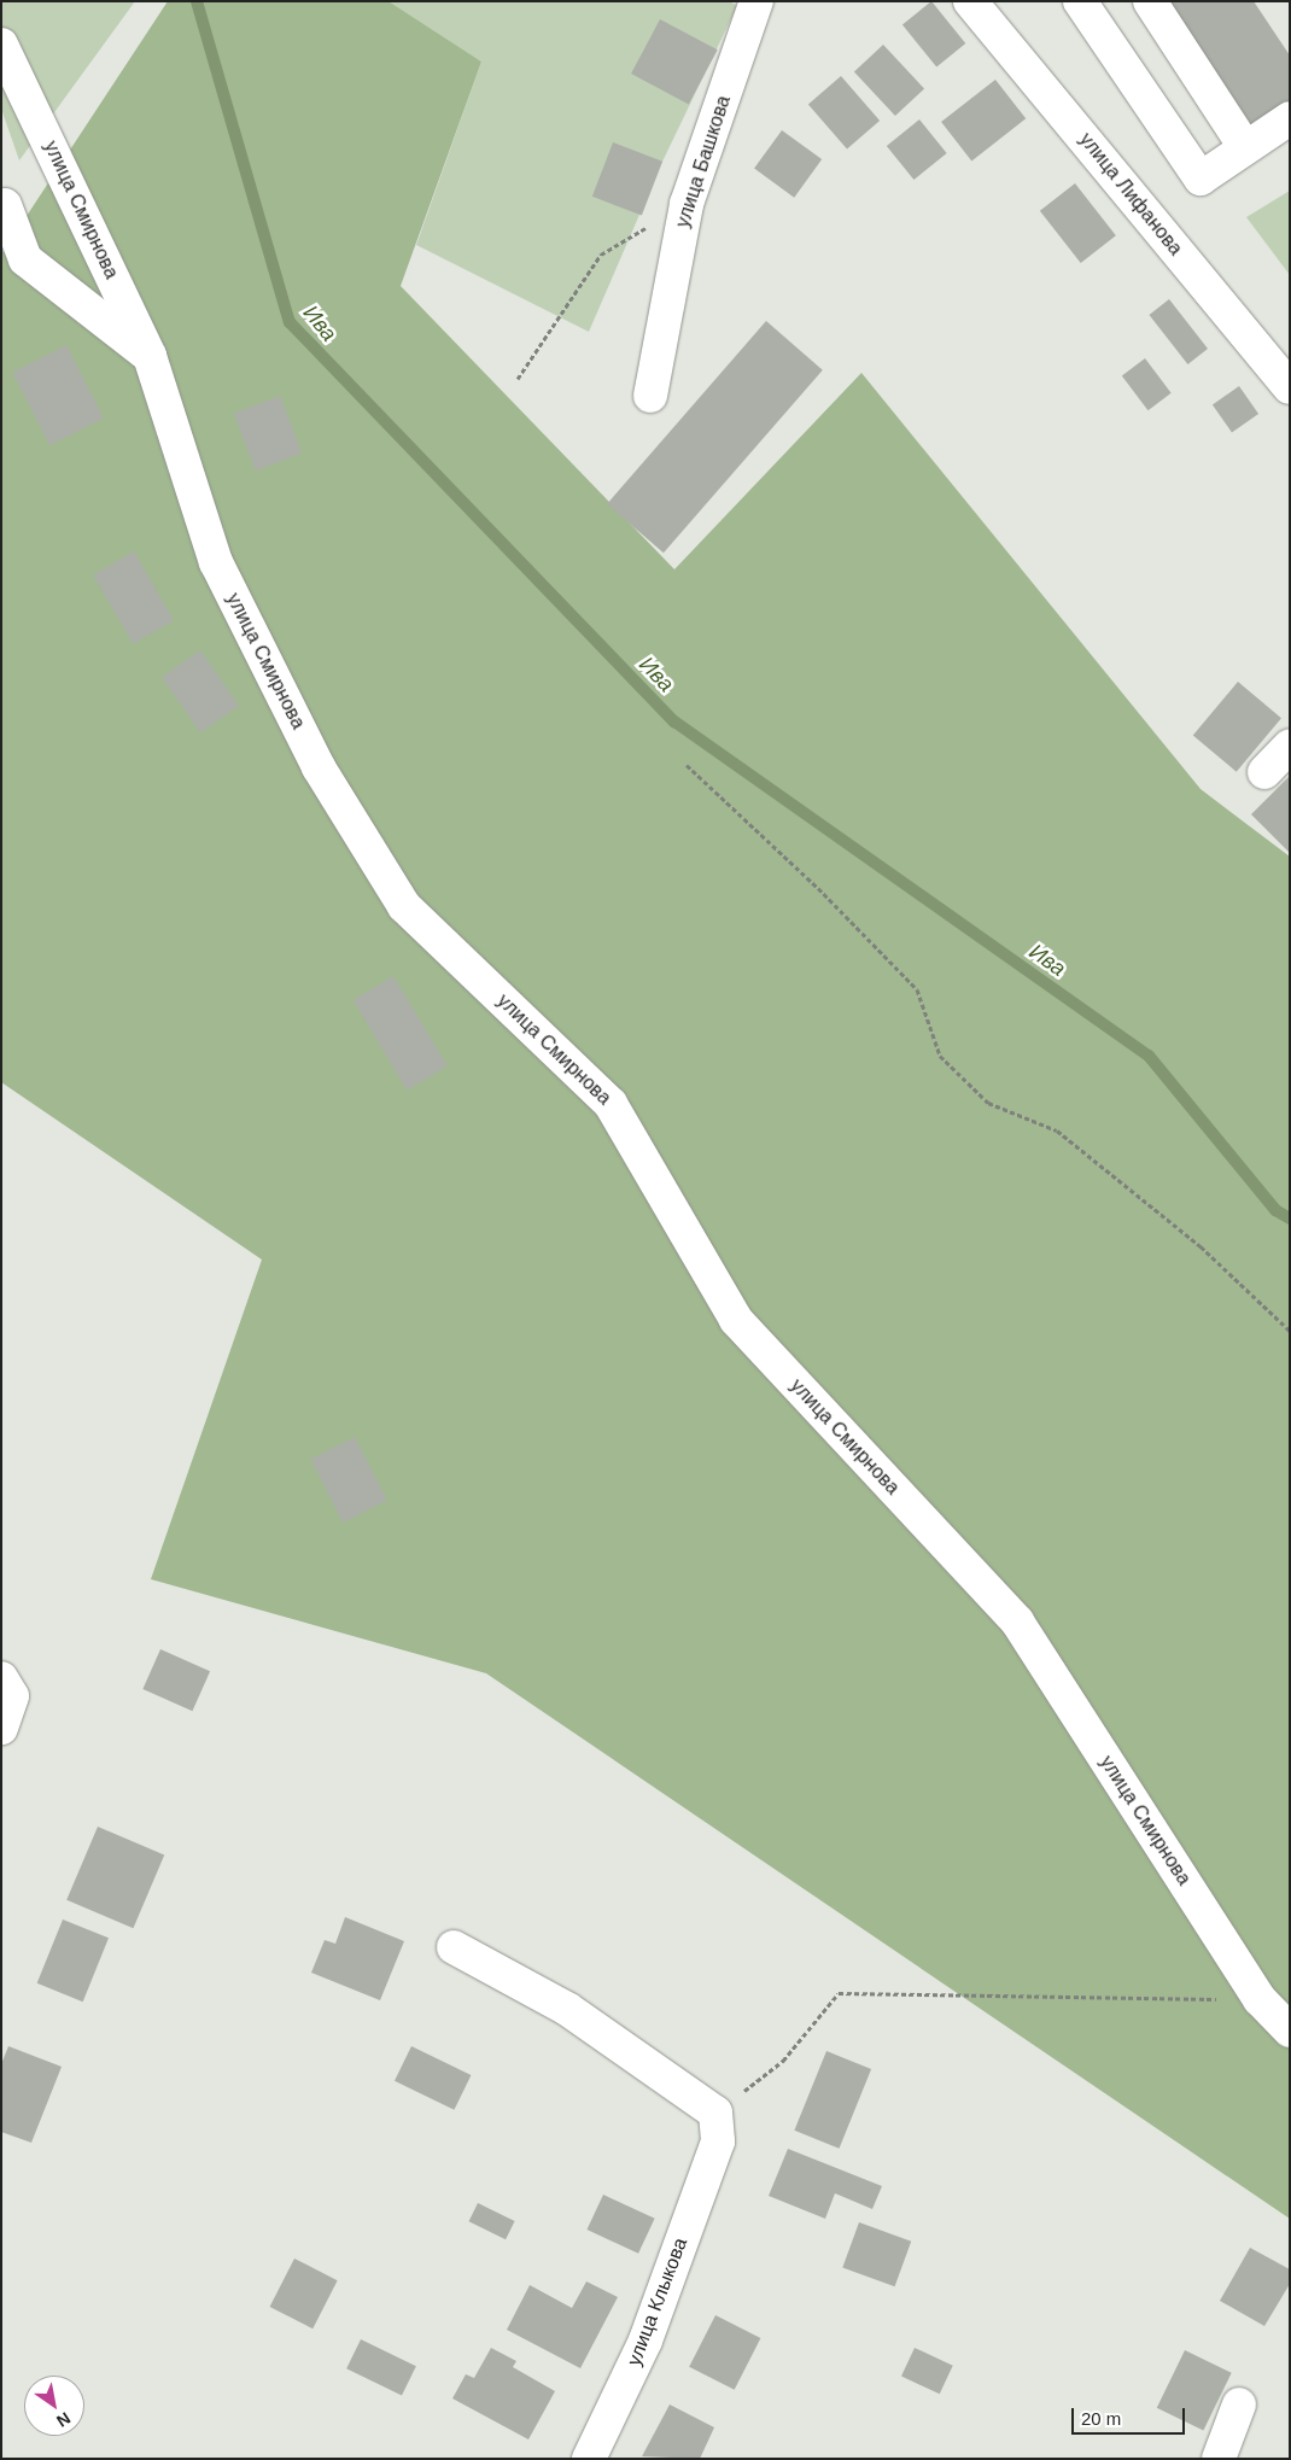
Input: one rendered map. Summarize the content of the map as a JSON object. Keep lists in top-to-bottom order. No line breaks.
{"streets":{"street":["улица Башкова","улица Лифанова","улица Смирнова","улица Клыкова"]},"water":["Ива"],"scale_bar":"20 m","north":"bottom right"}
